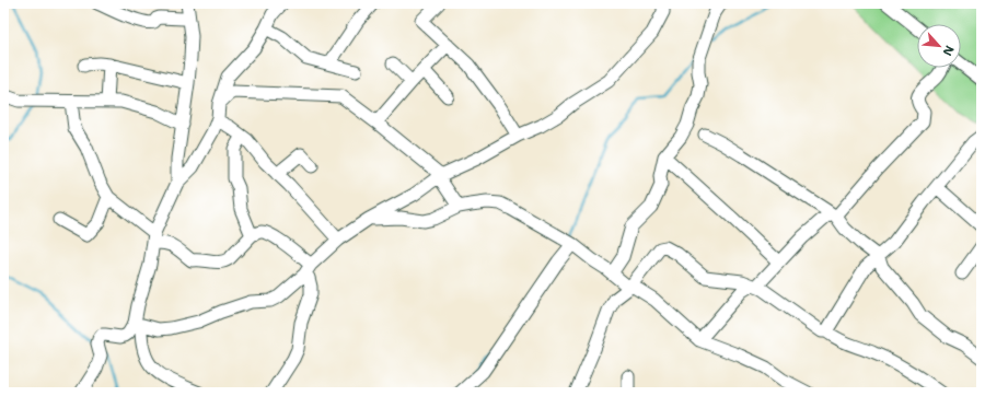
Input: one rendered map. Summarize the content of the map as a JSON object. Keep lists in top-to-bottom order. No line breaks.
{"north":"bottom right"}
